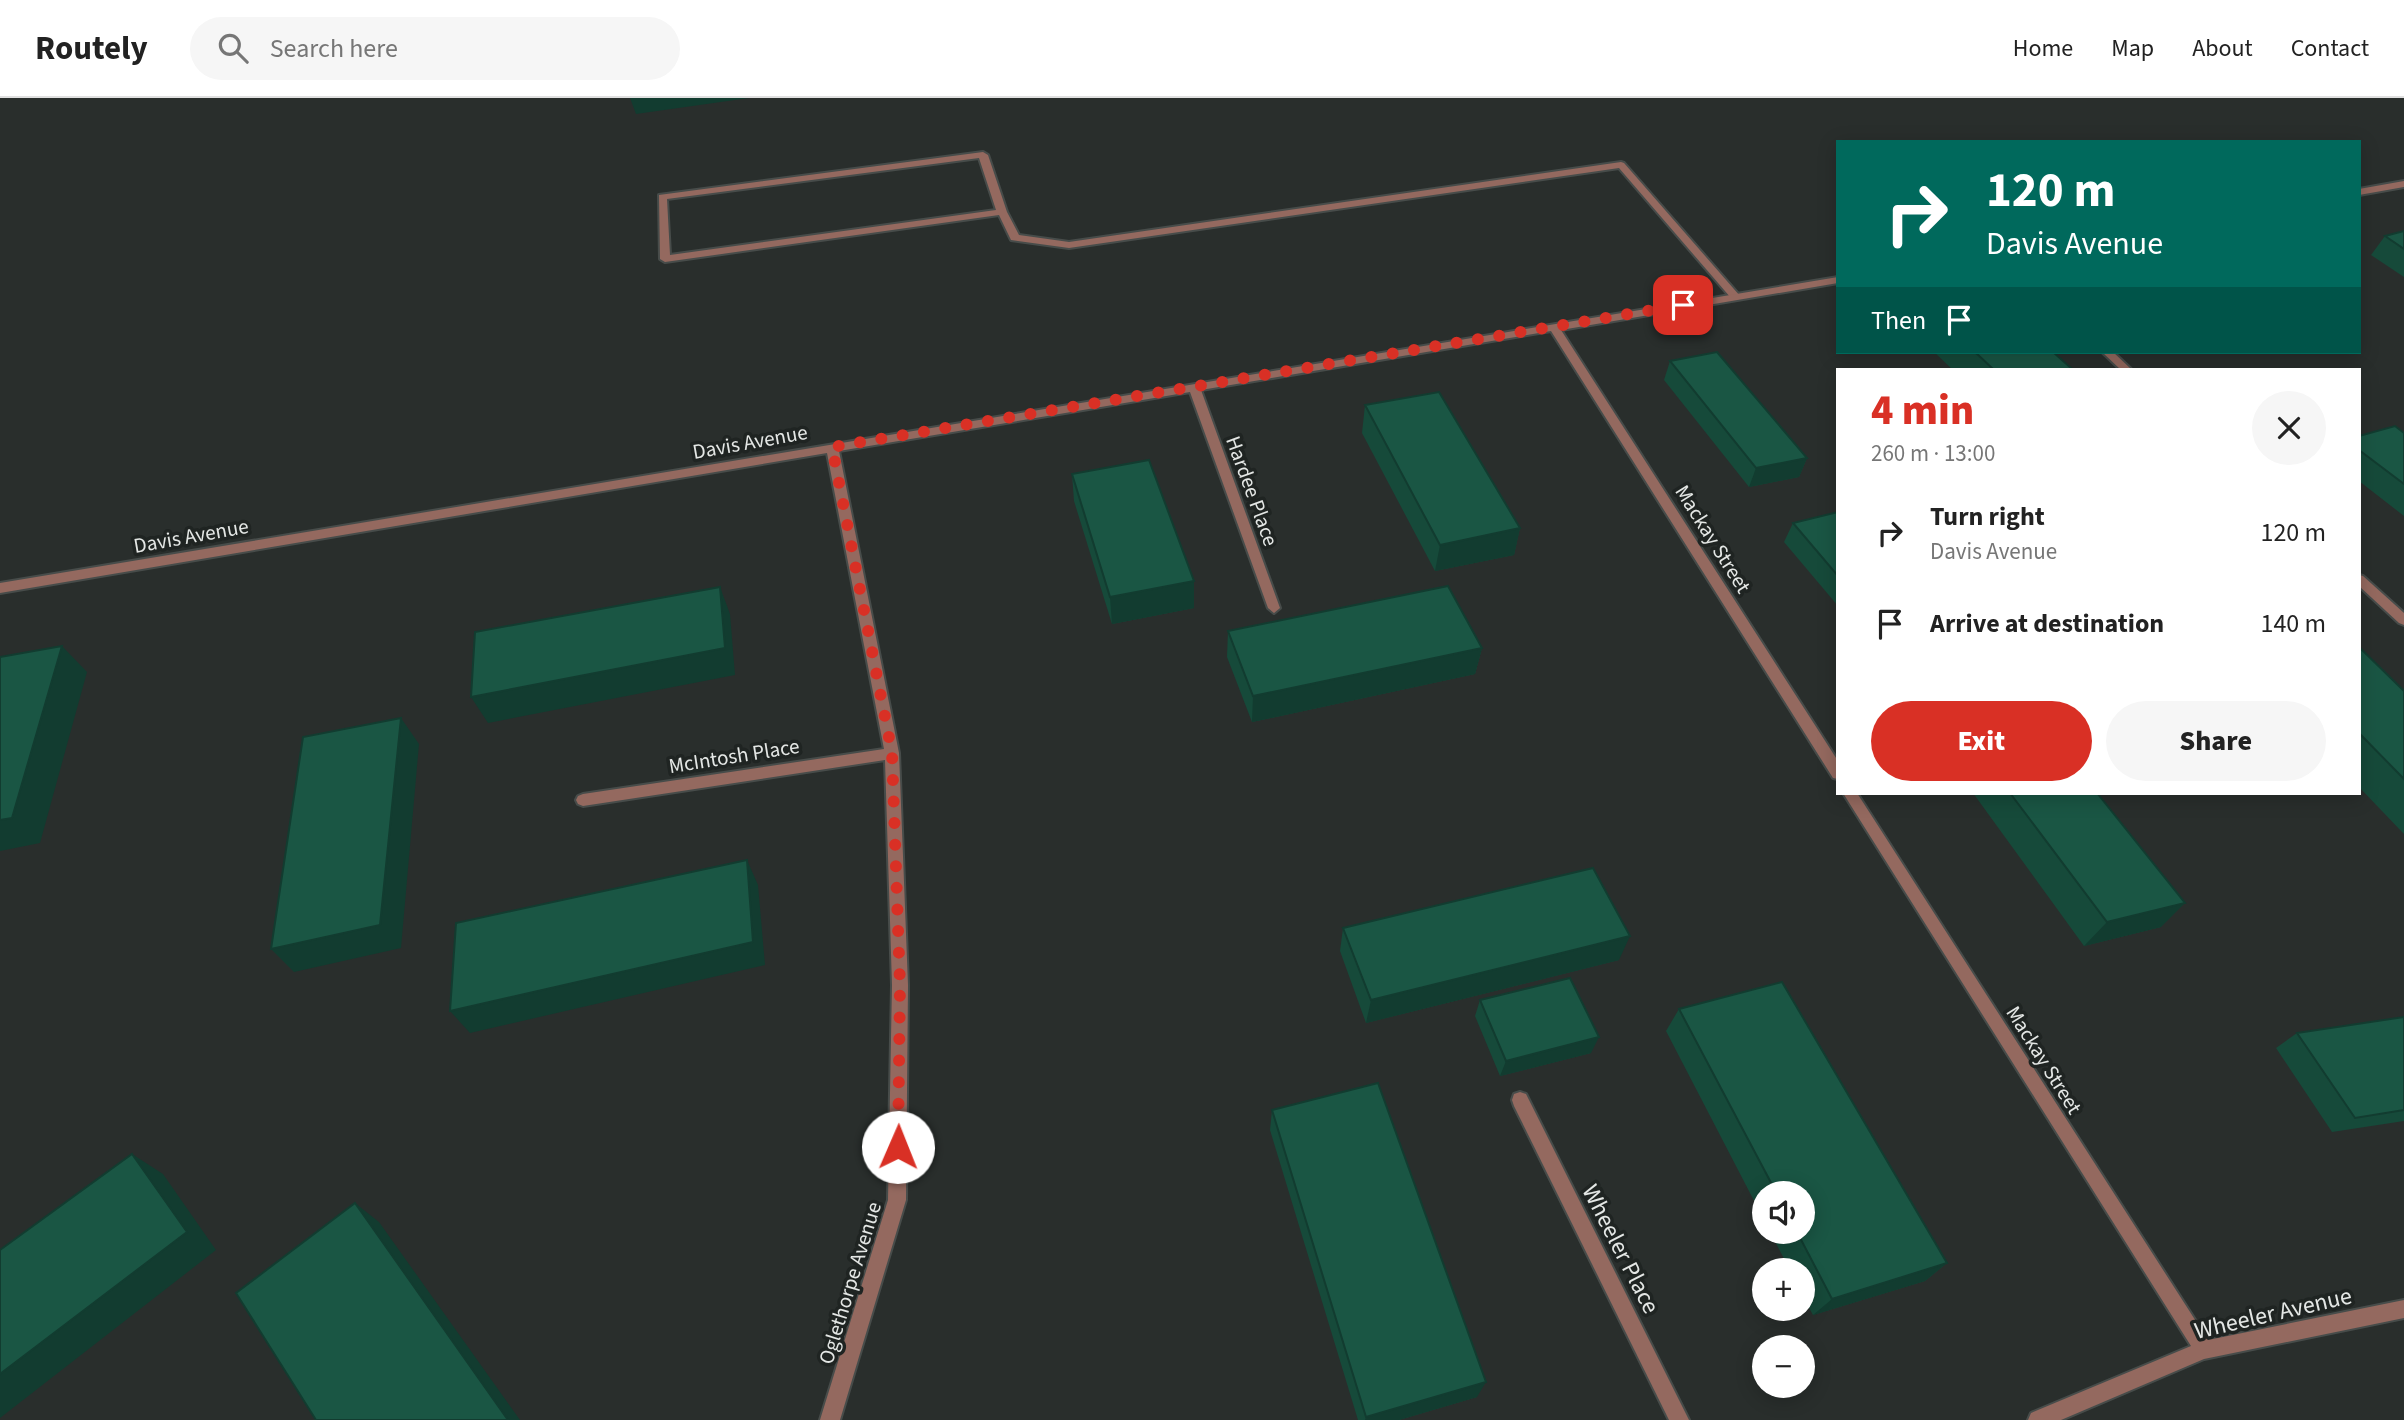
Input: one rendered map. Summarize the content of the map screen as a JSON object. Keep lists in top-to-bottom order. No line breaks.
{"streets":{"street":["Davis Avenue","Hardee Place","Mackay Street","McIntosh Place","Wheeler Place","Oglethorpe Avenue","Wheeler Avenue"]},"crossings":[["Davis Avenue","Hardee Place"],["Davis Avenue","Mackay Street"],["Davis Avenue","Oglethorpe Avenue"],["Mackay Street","Wheeler Avenue"],["McIntosh Place","Oglethorpe Avenue"]],"page":{"header":"Routely","search":"Search here","nav":["Home","Map","About","Contact"],"turn":["120 m","Davis Avenue"],"then":"Then","heading":["4 min","260 m · 13:00"],"list":[{"name":"Turn right","note":"Davis Avenue","value":"120 m"},{"name":"Arrive at destination","value":"140 m"}],"buttons":["Exit","Share"],"map_buttons":["+","−"]}}
